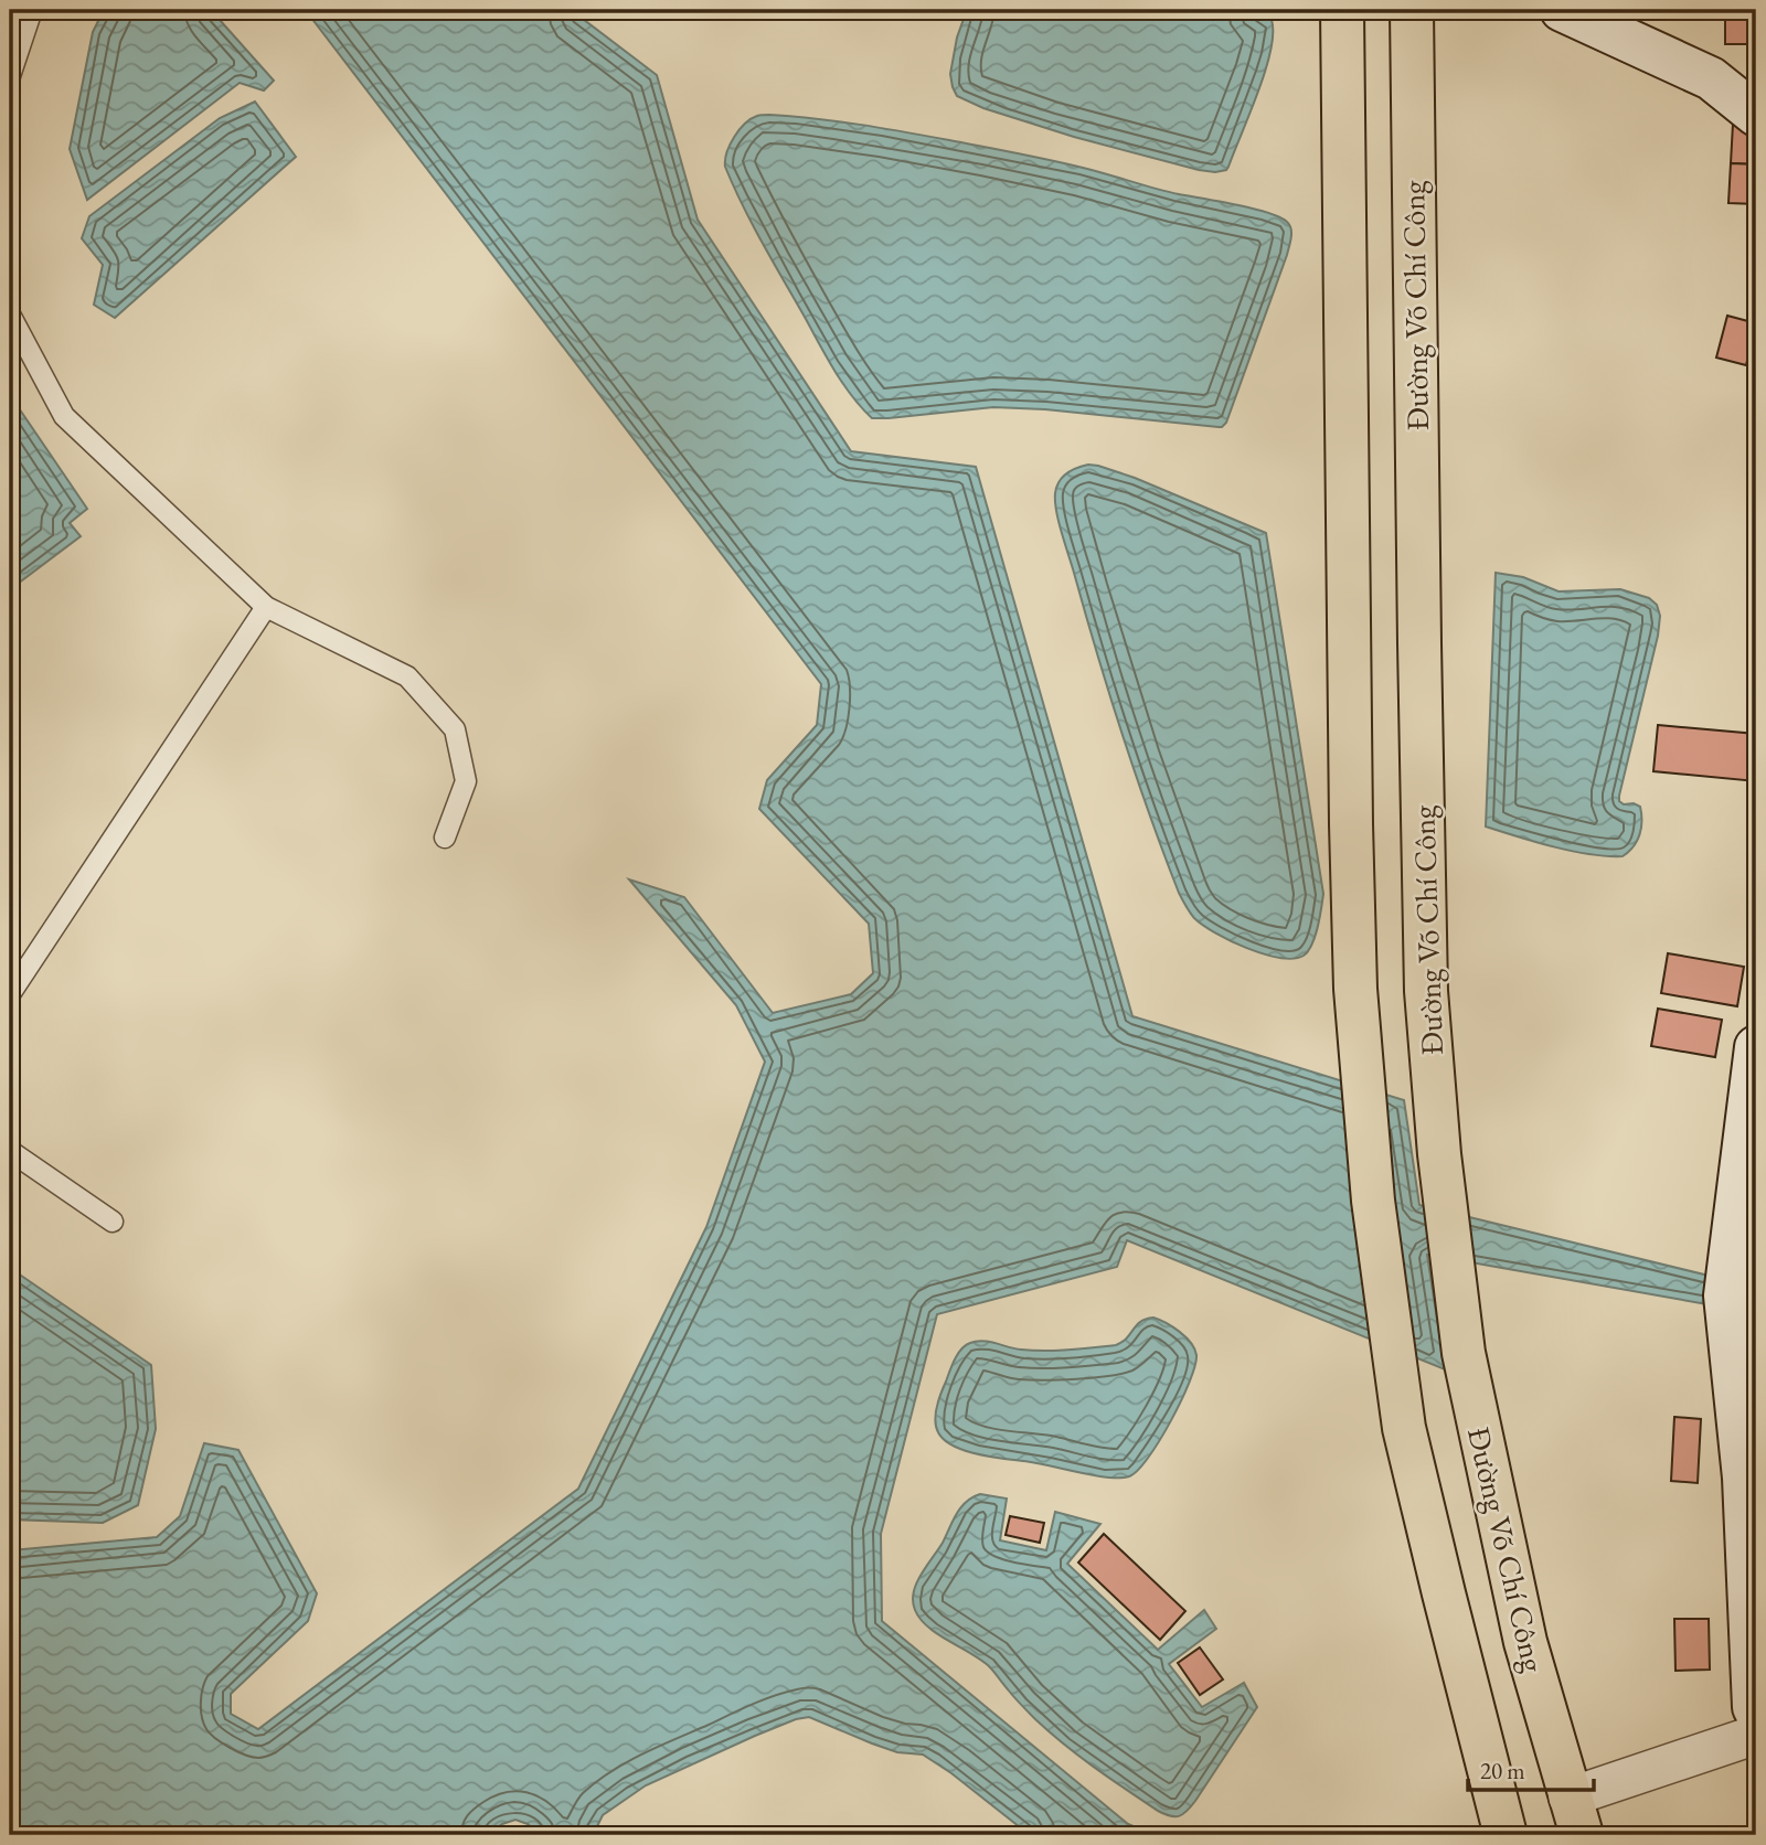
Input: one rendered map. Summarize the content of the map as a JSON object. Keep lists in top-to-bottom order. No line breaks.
{"streets":{"main road":["Đường Võ Chí Công"]},"scale_bar":"20 m"}
